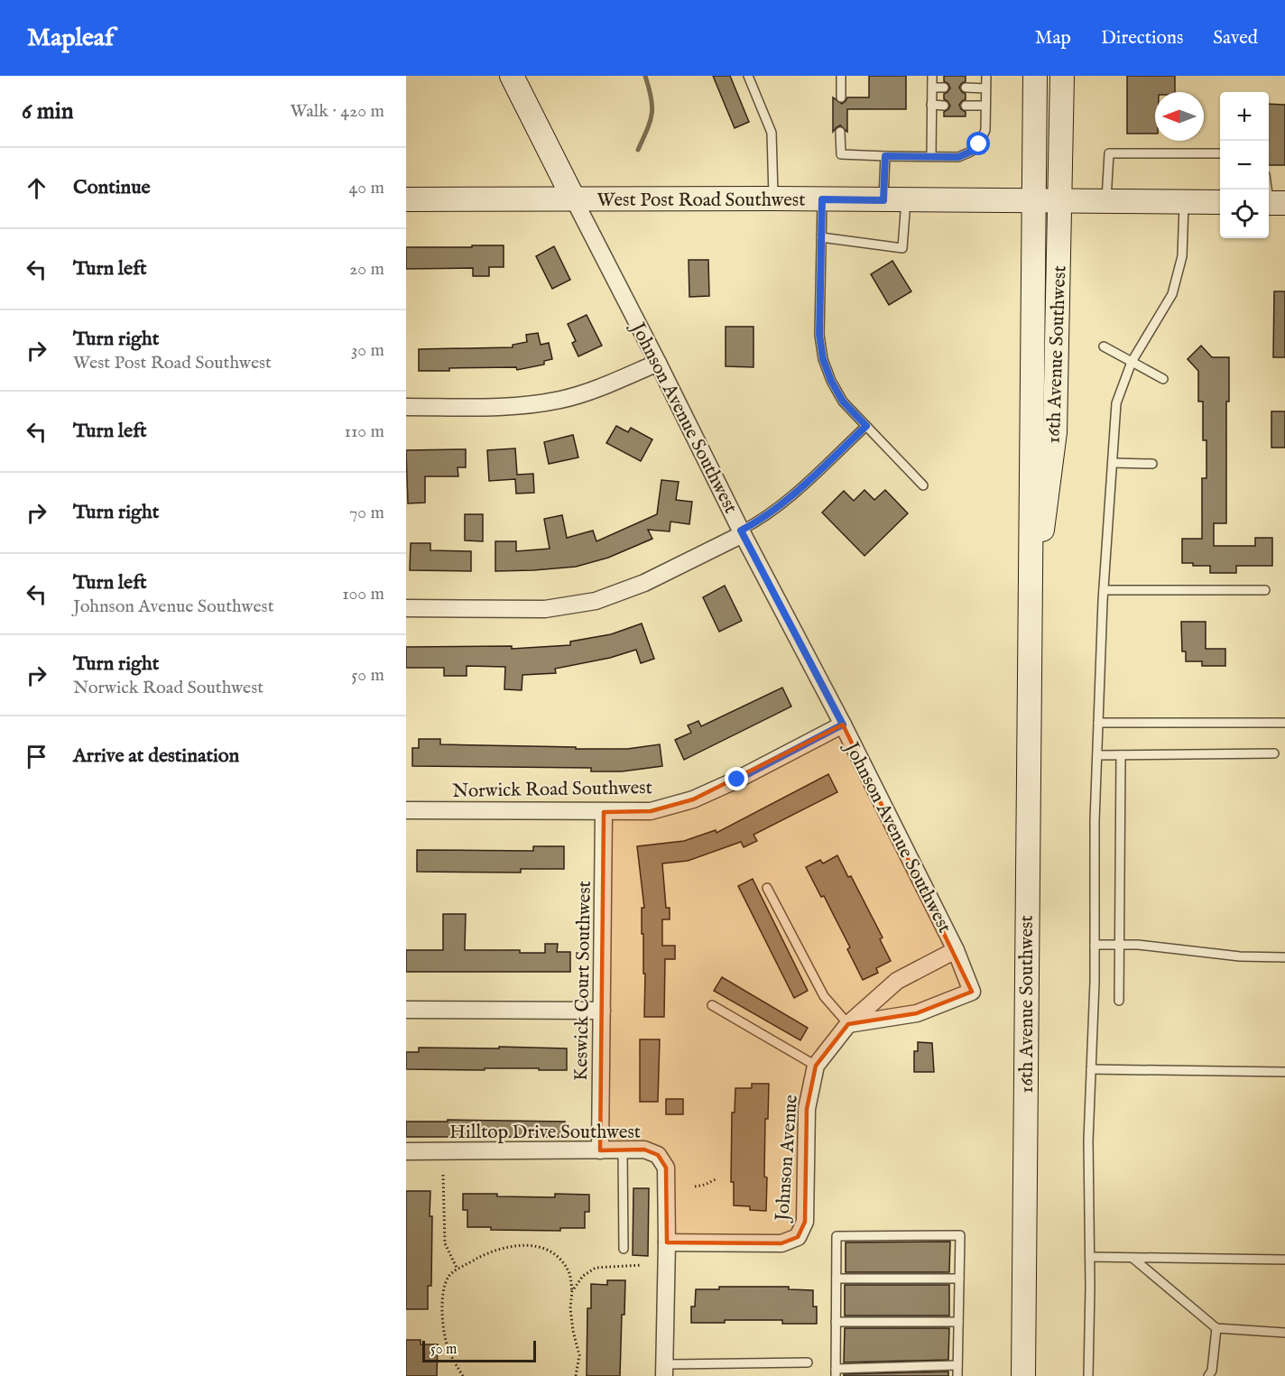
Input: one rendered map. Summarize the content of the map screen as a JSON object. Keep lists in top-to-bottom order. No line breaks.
{"streets":{"main road":["West Post Road Southwest","16th Avenue Southwest","Johnson Avenue Southwest"],"street":["Norwick Road Southwest","Keswick Court Southwest","Hilltop Drive Southwest","Johnson Avenue"]},"crossings":[["West Post Road Southwest","16th Avenue Southwest"],["West Post Road Southwest","Johnson Avenue Southwest"],["Johnson Avenue Southwest","Norwick Road Southwest"],["Johnson Avenue Southwest","Johnson Avenue"],["Norwick Road Southwest","Keswick Court Southwest"],["Keswick Court Southwest","Hilltop Drive Southwest"],["Hilltop Drive Southwest","Johnson Avenue"]],"scale_bar":"50 m","north":"left","page":{"header":"Mapleaf","nav":["Map","Directions","Saved"],"heading":["6 min","Walk · 420 m"],"map_buttons":["+","−"],"list":[["Continue","40 m"],["Turn left","20 m"],["Turn right","West Post Road Southwest","30 m"],["Turn left","110 m"],["Turn right","70 m"],["Turn left","Johnson Avenue Southwest","100 m"],["Turn right","Norwick Road Southwest","50 m"],"Arrive at destination"],"scale":"50 m"}}
